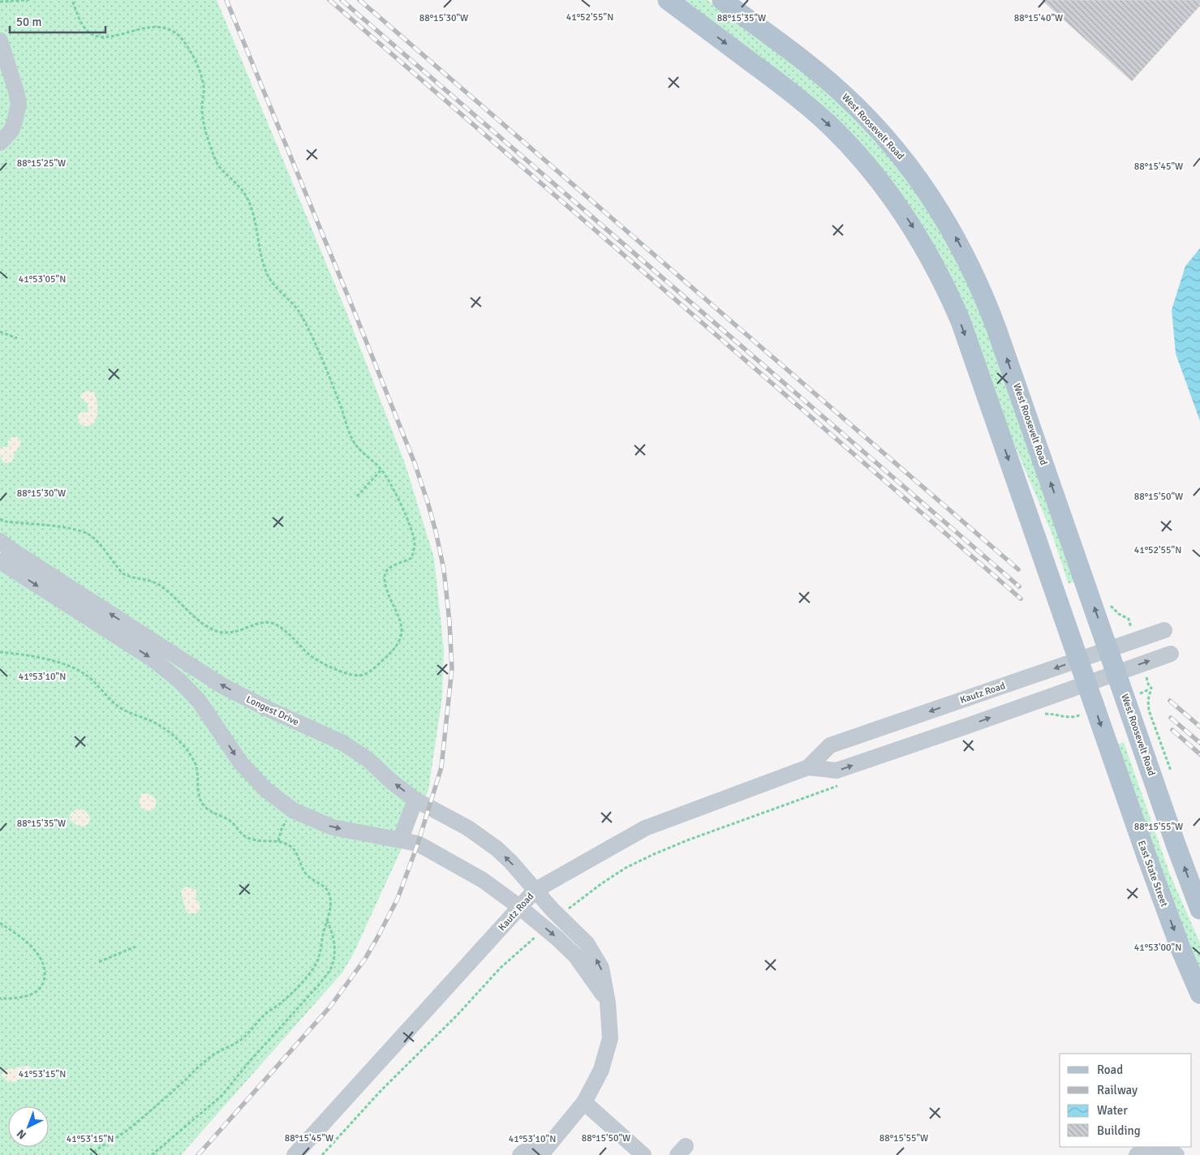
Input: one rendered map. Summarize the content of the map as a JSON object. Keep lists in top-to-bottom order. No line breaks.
{"streets":{"main road":["West Roosevelt Road","East State Street"],"street":["Kautz Road","Longest Drive"]},"crossings":[["West Roosevelt Road","Kautz Road"],["Kautz Road","Longest Drive"],["Kautz Road","East State Street"]],"one_way":["East State Street"],"legend":["Road","Railway","Water","Building"],"scale_bar":"50 m","north":"bottom left","coordinates":["41°52'55\"N","88°15'30\"W","88°15'40\"W","88°15'35\"W","88°15'25\"W","88°15'45\"W","41°53'05\"N","88°15'50\"W","41°53'10\"N","88°15'55\"W","41°53'00\"N","41°53'15\"N"]}
